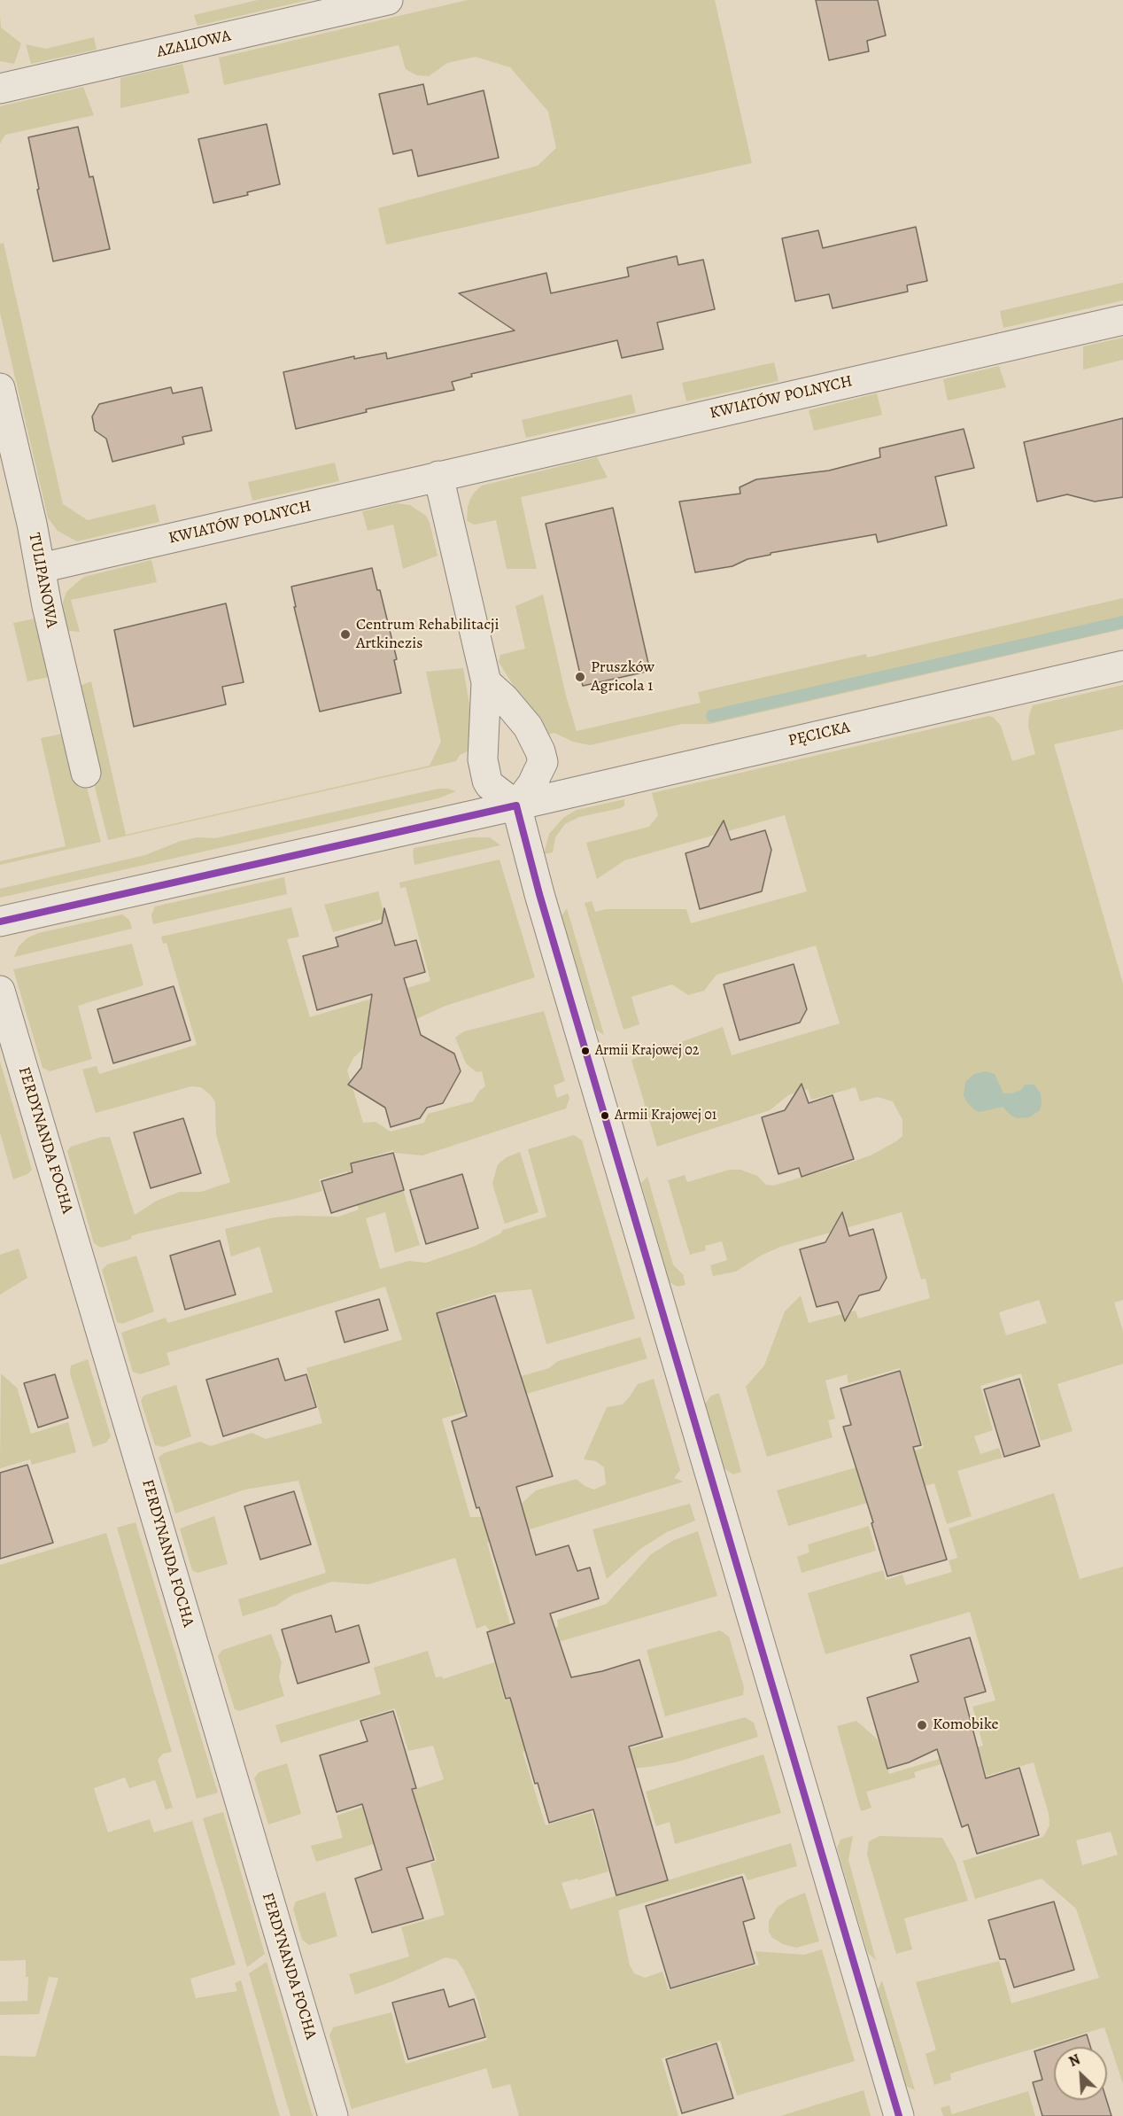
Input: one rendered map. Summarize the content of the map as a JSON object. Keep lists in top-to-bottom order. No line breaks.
{"streets":{"street":["AZALIOWA","KWIATÓW POLNYCH","TULIPANOWA","PĘCICKA","FERDYNANDA FOCHA"]},"crossings":[["KWIATÓW POLNYCH","TULIPANOWA"]],"places":["Centrum Rehabilitacji Artkinezis","Pruszków Agricola 1","Armii Krajowej 02","Armii Krajowej 01","Komobike"],"north":"top left"}
